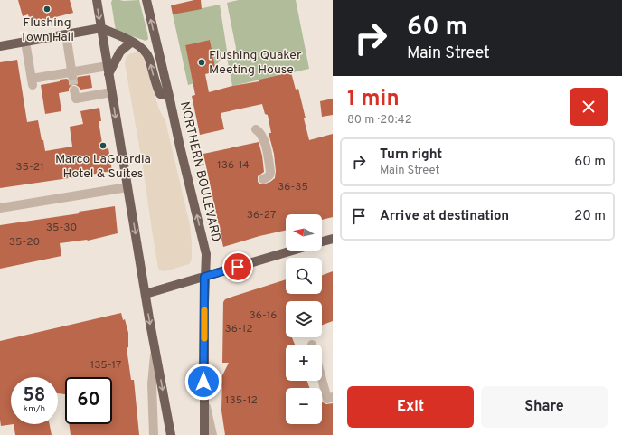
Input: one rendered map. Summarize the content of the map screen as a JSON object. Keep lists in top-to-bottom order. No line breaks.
{"streets":{"main road":["NORTHERN BOULEVARD"]},"places":["Flushing Town Hall","Flushing Quaker Meeting House","Marco LaGuardia Hotel & Suites"],"house_numbers":["136-14","35-21","36-35","36-27","35-30","35-20","36-16","36-12","135-17","135-12"],"north":"left","page":{"turn":["60 m","Main Street"],"heading":["1 min","80 m · 20:42"],"list":[{"name":"Turn right","note":"Main Street","value":"60 m"},{"name":"Arrive at destination","value":"20 m"}],"map_buttons":["+","−"],"speed":"58 km/h","limit":"60","buttons":["Exit","Share"]}}
